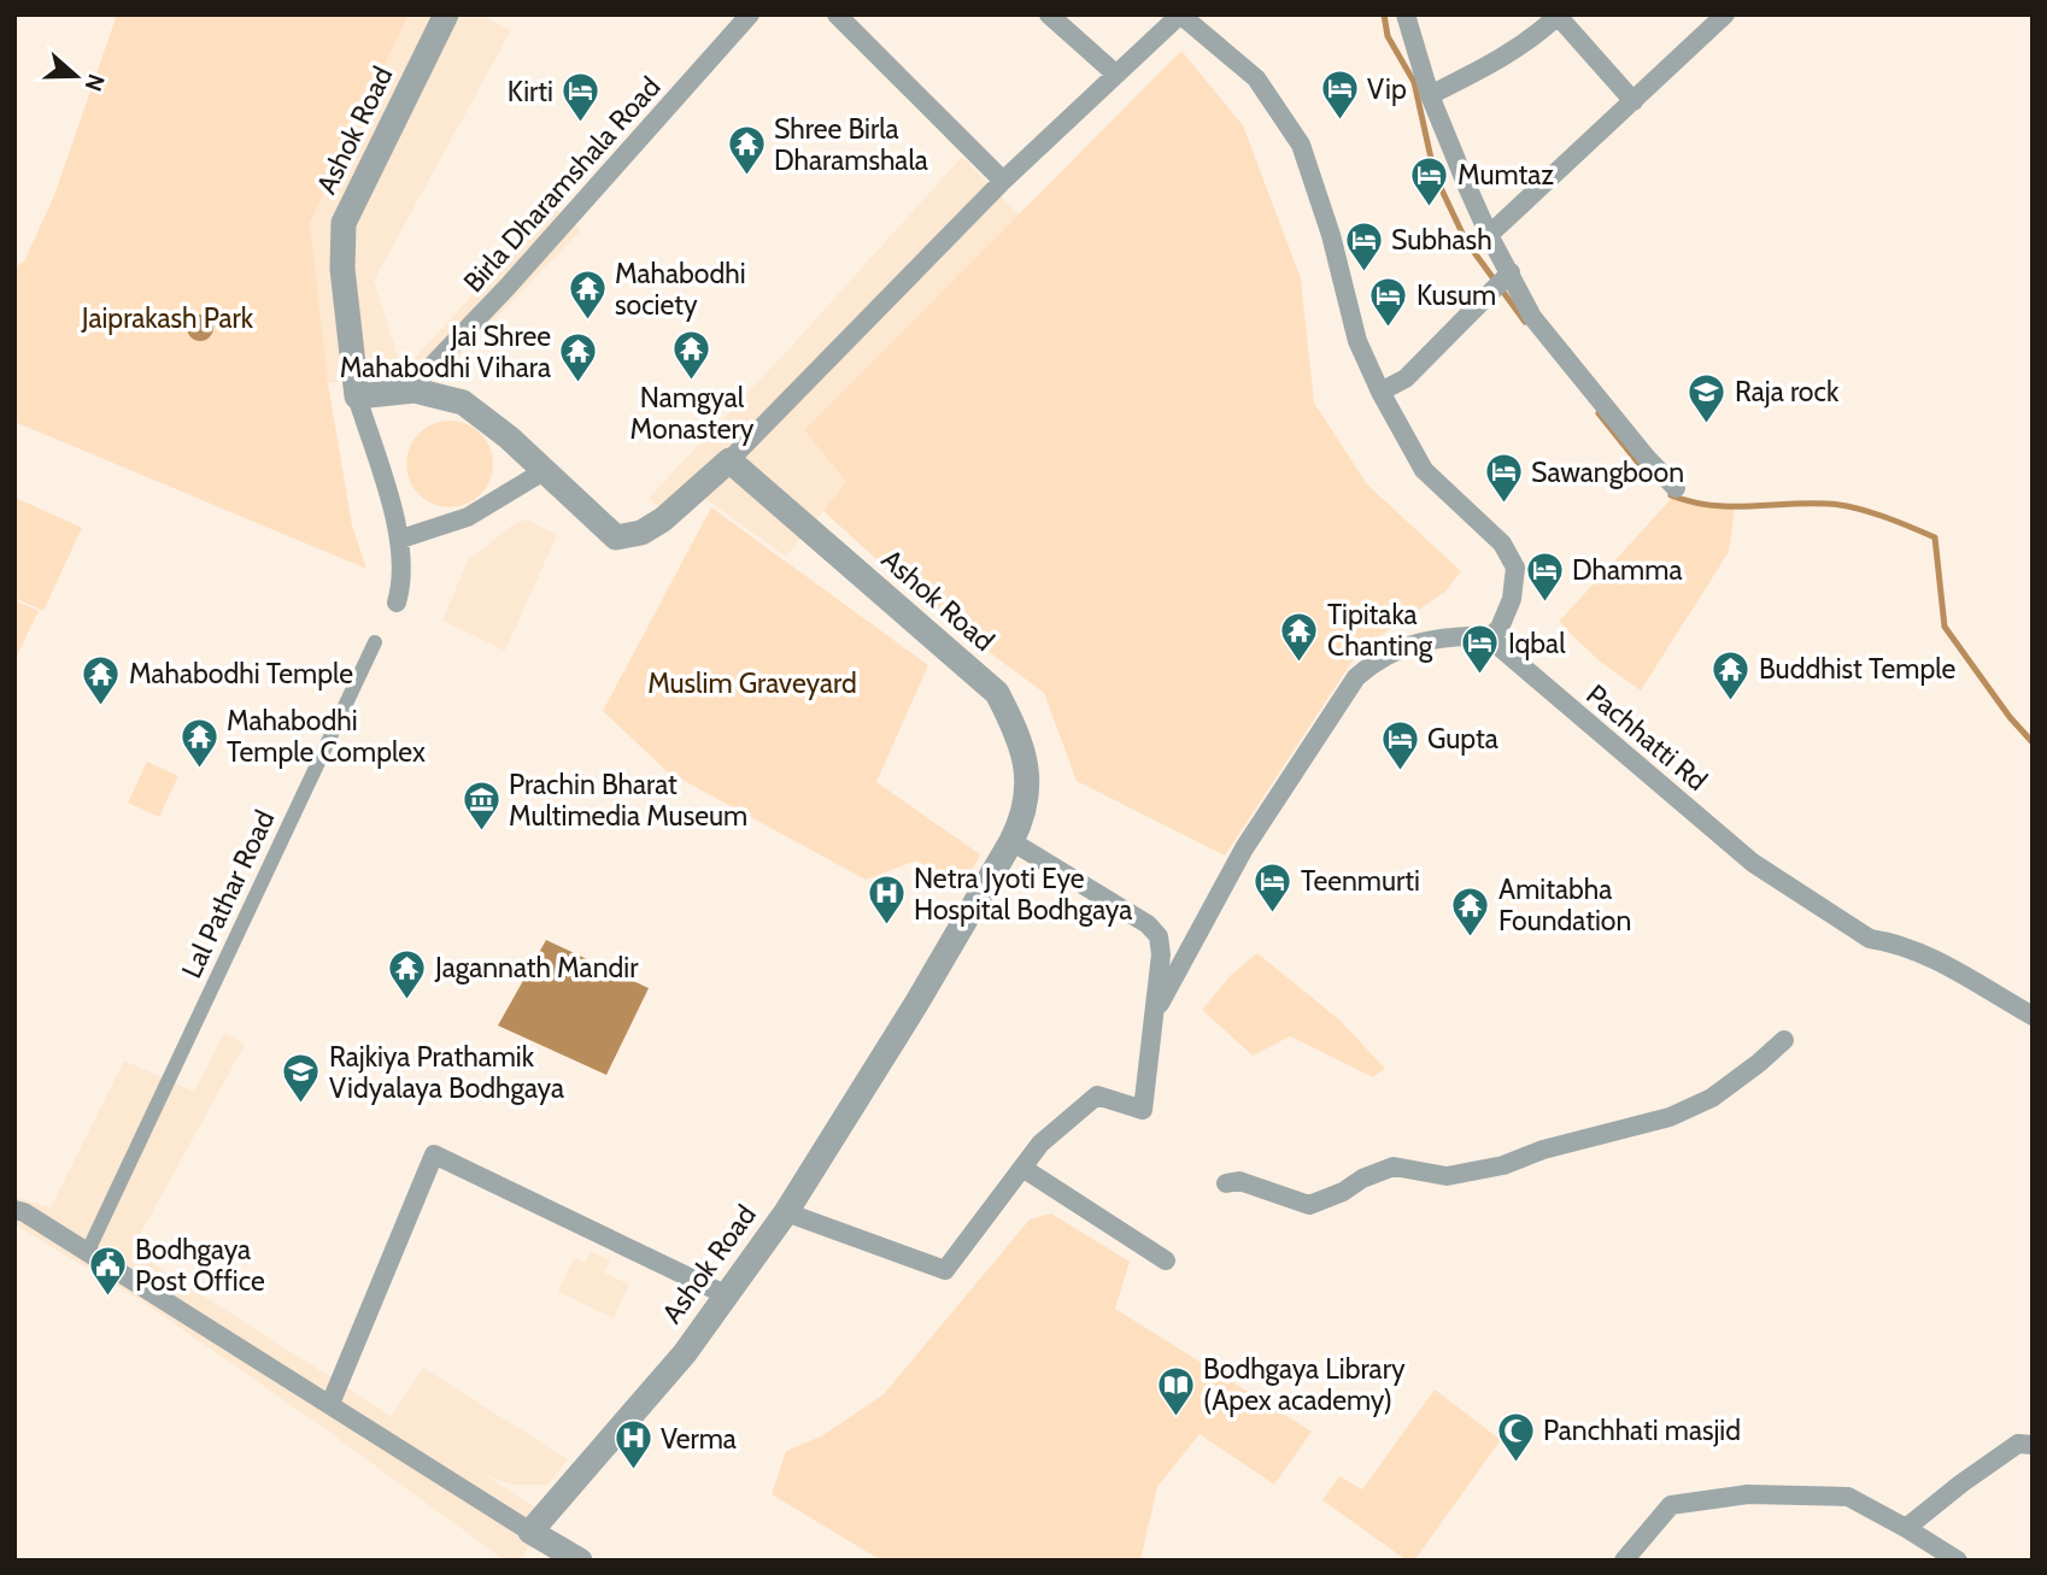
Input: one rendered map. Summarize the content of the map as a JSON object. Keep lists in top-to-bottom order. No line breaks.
{"streets":{"street":["Ashok Road","Birla Dharamshala Road","Pachhatti Rd","Lal Pathar Road"]},"parks":["Jaiprakash Park","Muslim Graveyard"],"places":{"hotel":["Vip","Kirti","Mumtaz","Subhash","Kusum","Sawangboon","Dhamma","Iqbal","Gupta","Teenmurti"],"temple":["Shree Birla Dharamshala","Mahabodhi society","Namgyal Monastery","Jai Shree Mahabodhi Vihara","Tipitaka Chanting","Buddhist Temple","Mahabodhi Temple","Mahabodhi Temple Complex","Amitabha Foundation","Jagannath Mandir"],"school or university":["Raja rock","Rajkiya Prathamik Vidyalaya Bodhgaya"],"museum":["Prachin Bharat Multimedia Museum"],"hospital":["Netra Jyoti Eye Hospital Bodhgaya","Verma"],"public building":["Bodhgaya Post Office"],"library":["Bodhgaya Library (Apex academy)"],"mosque":["Panchhati masjid"]},"north":"right"}
